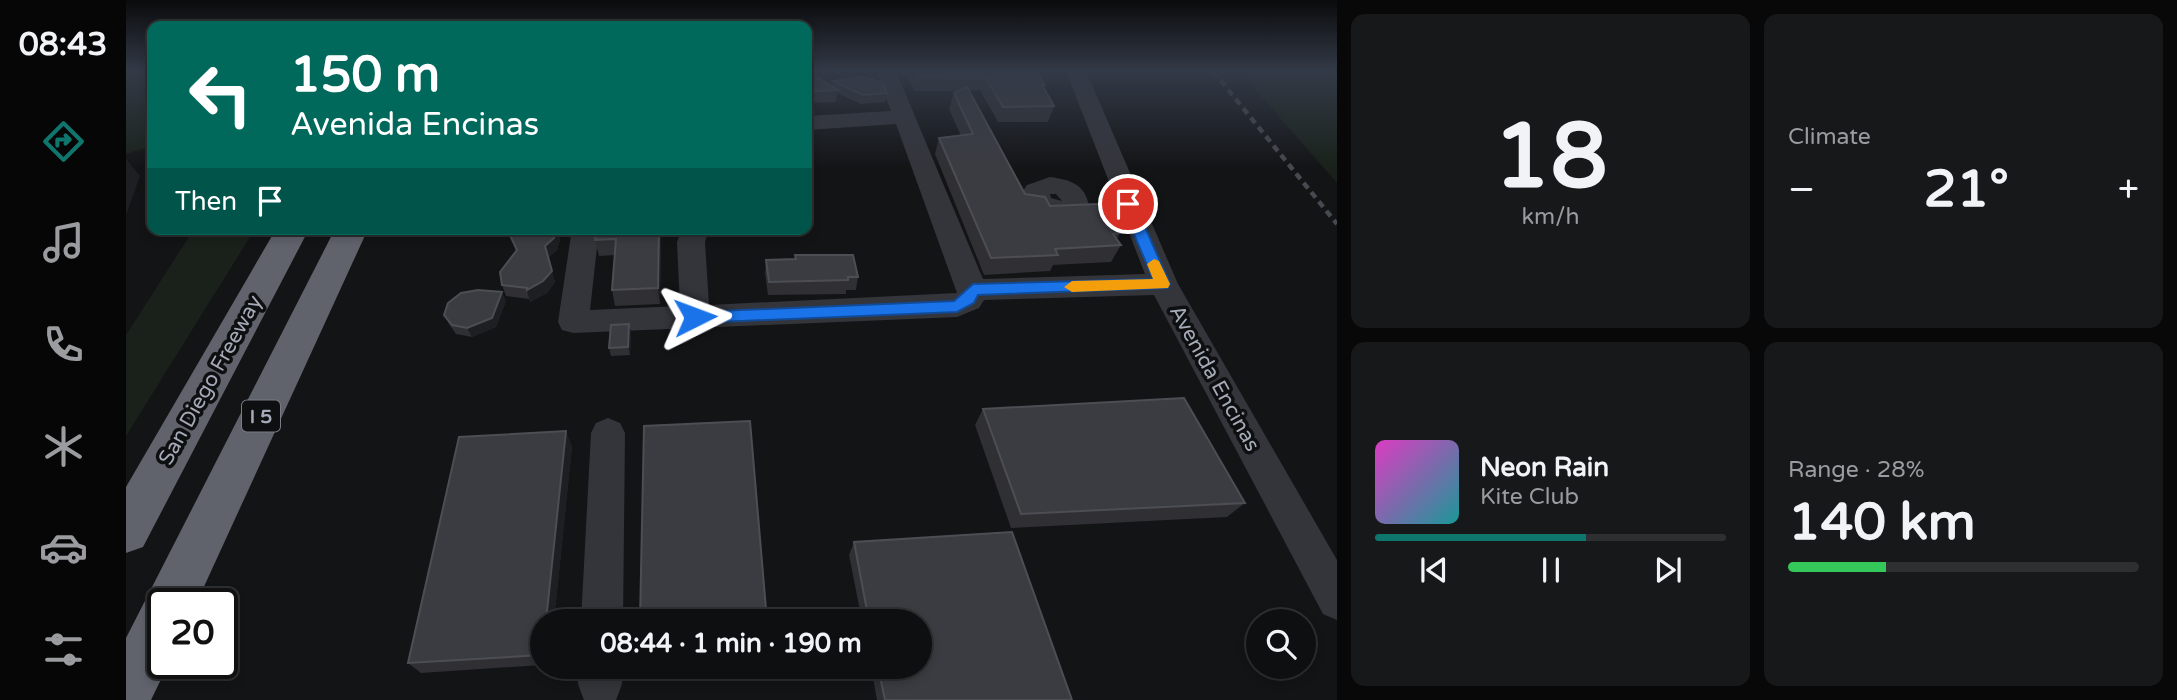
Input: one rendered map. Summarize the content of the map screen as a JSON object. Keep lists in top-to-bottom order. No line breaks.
{"streets":{"highway":["San Diego Freeway","I 5"],"street":["Avenida Encinas"]},"page":{"tabs":"08:43","tile":[["18","km/h"],"Climate",["Range · 28%","140 km"]],"turn":["150 m","Avenida Encinas"],"heat":["−","21°","+"],"then":"Then","song":["Neon Rain","Kite Club"],"limit":"20","trip":"08:44 · 1 min · 190 m"}}
